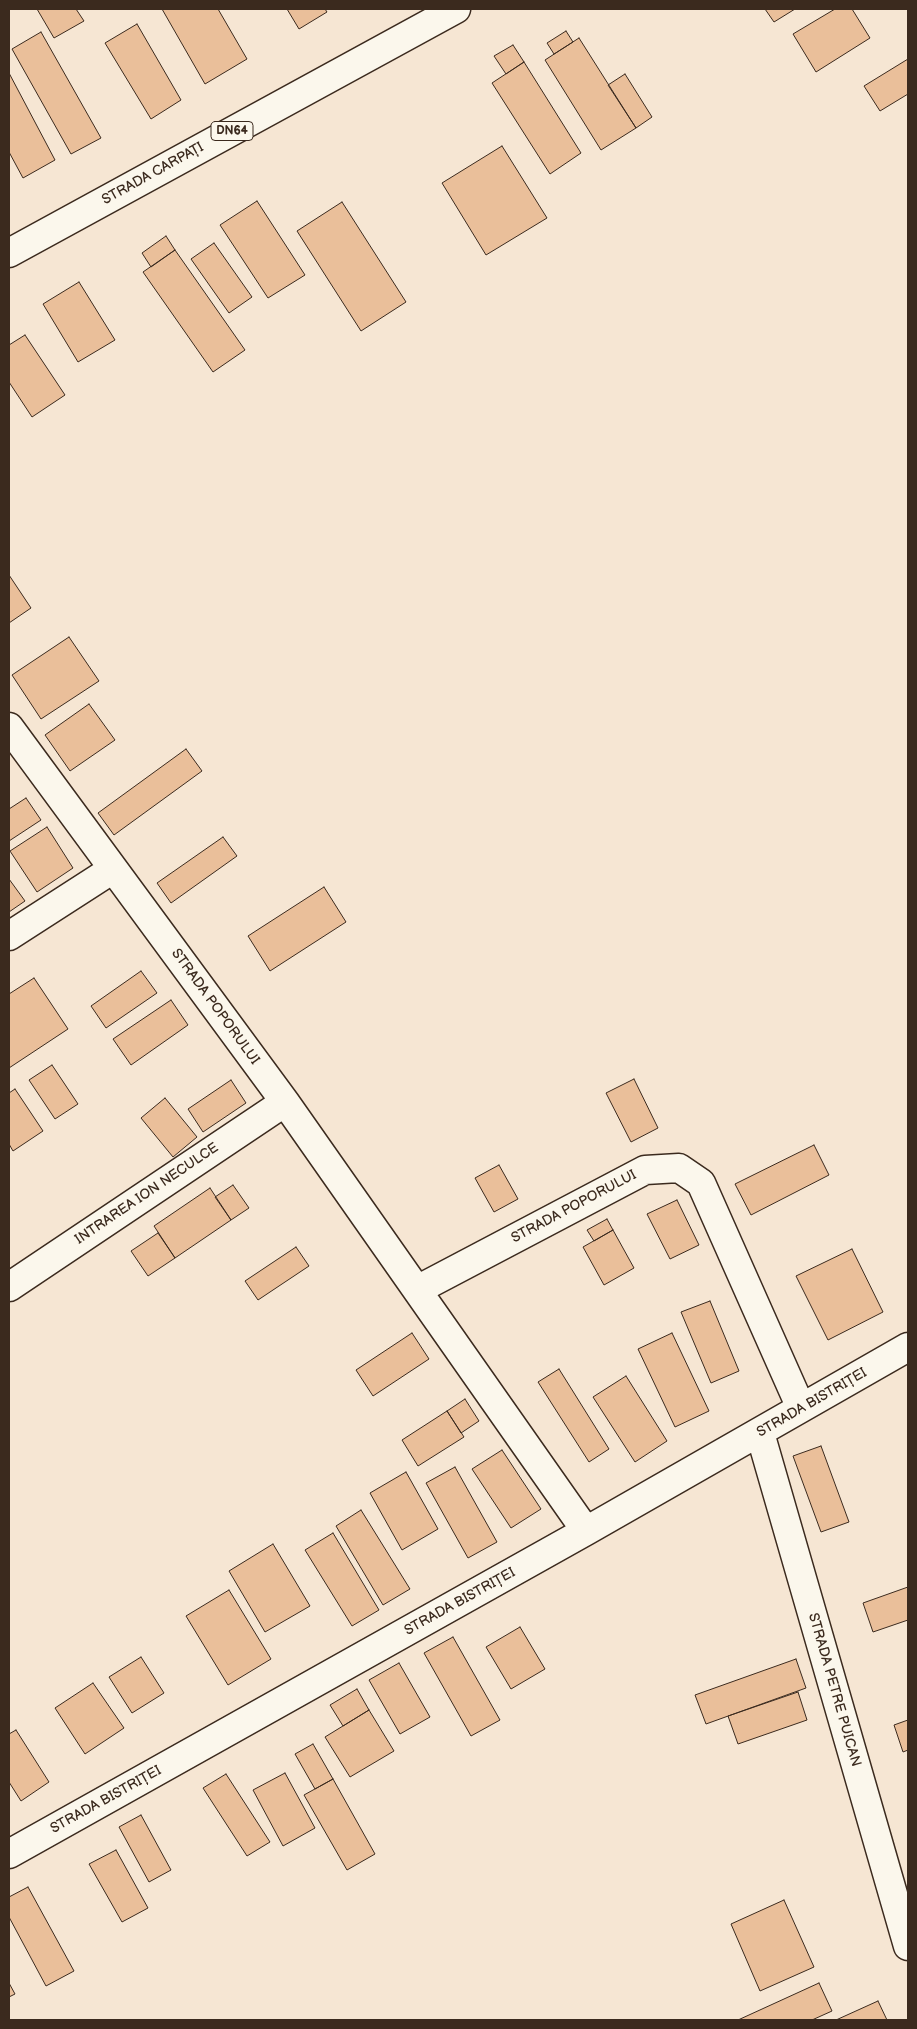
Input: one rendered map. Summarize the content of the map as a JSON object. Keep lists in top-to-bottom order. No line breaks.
{"streets":{"street":["DN64","STRADA CARPAȚI","STRADA POPORULUI","INTRAREA ION NECULCE","STRADA BISTRIȚEI","STRADA PETRE PUICAN"]},"crossings":[["STRADA POPORULUI","INTRAREA ION NECULCE"],["STRADA POPORULUI","STRADA BISTRIȚEI"],["STRADA BISTRIȚEI","STRADA PETRE PUICAN"]]}
